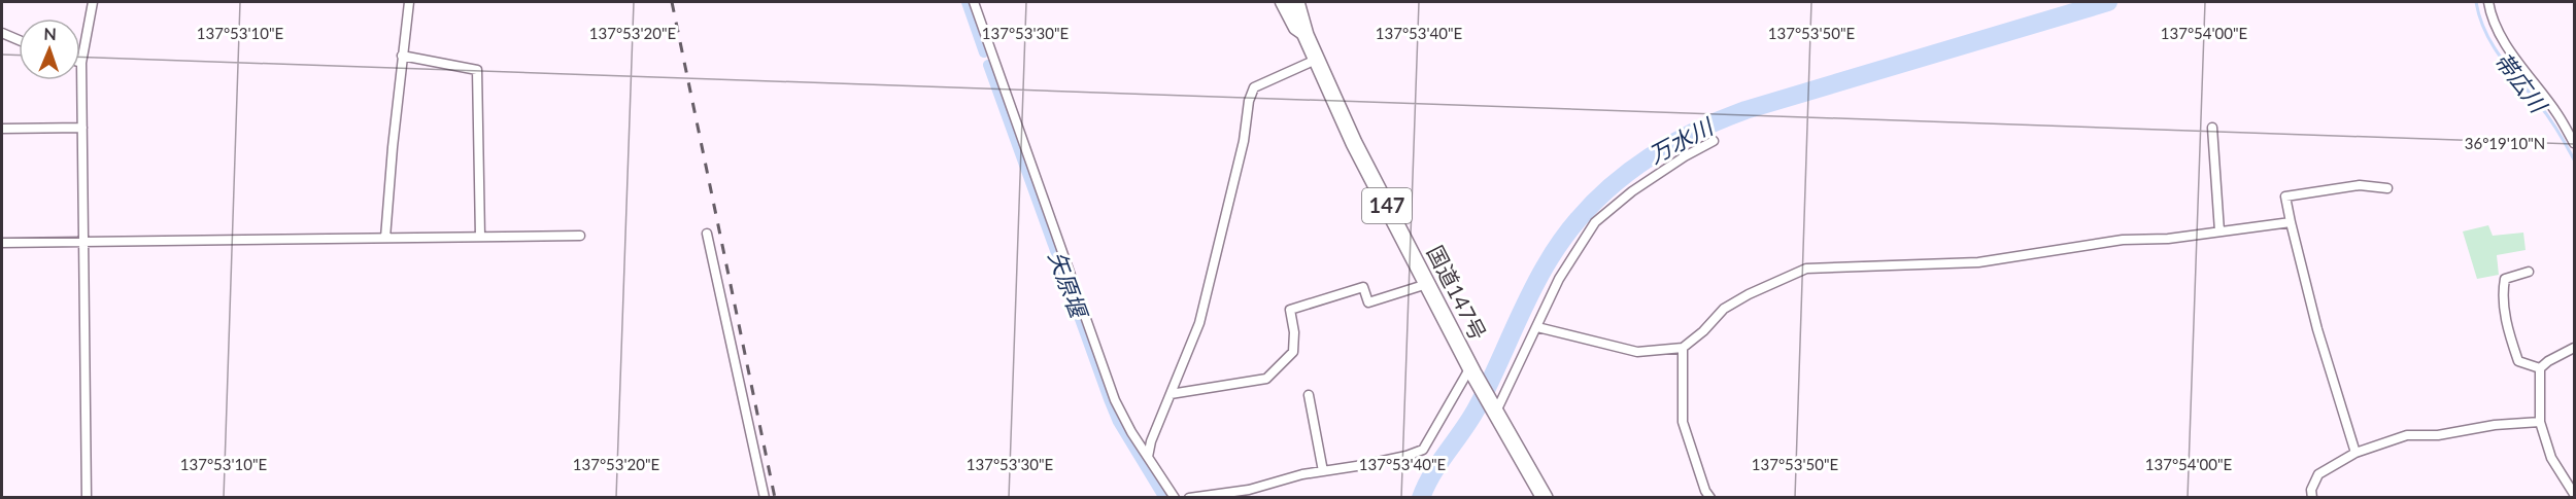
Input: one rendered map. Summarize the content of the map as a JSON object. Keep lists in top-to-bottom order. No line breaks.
{"streets":{"highway":["147","国道147号"]},"water":["帯広川","万水川","矢原堰"],"north":"top","coordinates":["137°53'10\"E","137°53'20\"E","137°53'30\"E","137°53'40\"E","137°53'50\"E","137°54'00\"E","36°19'10\"N"]}
